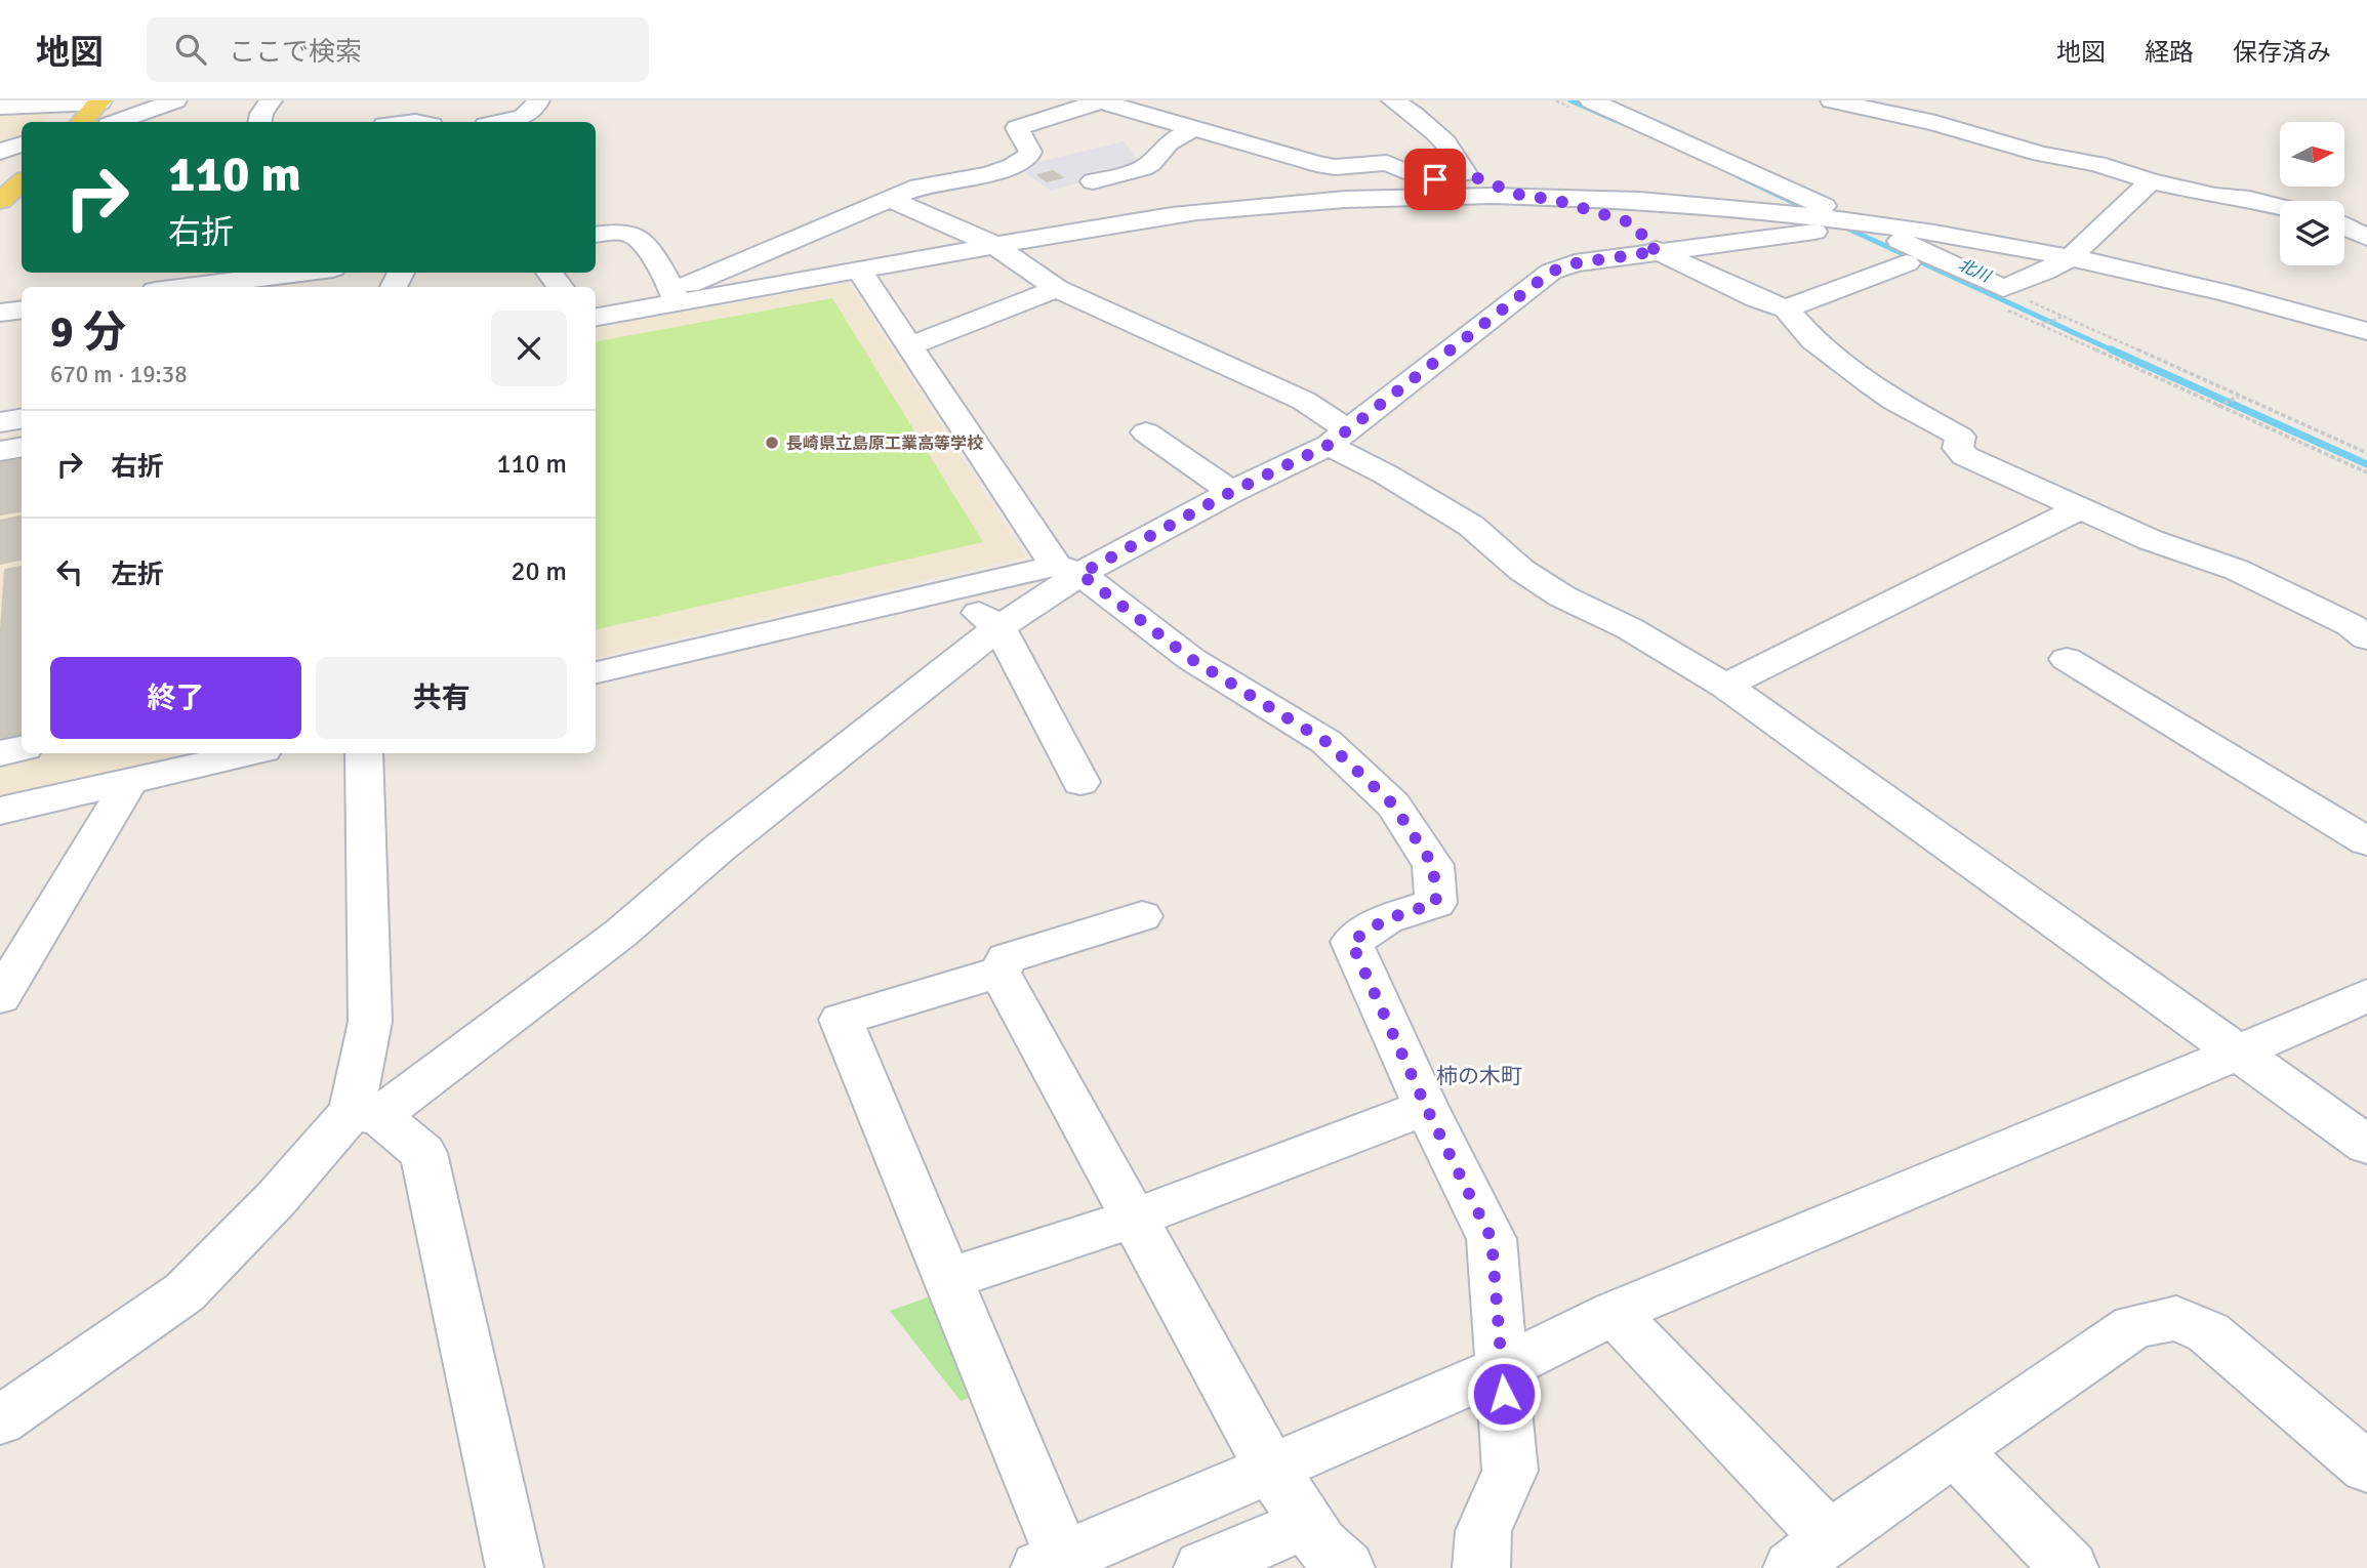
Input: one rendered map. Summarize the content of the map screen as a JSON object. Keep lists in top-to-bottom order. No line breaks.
{"districts":["柿の木町"],"water":["北川"],"places":["長崎県立島原工業高等学校"],"north":"right","page":{"header":"地図","search":"ここで検索","nav":["地図","経路","保存済み"],"turn":["110 m","右折"],"heading":["9 分","670 m · 19:38"],"list":[{"name":"右折","value":"110 m"},{"name":"左折","value":"20 m"}],"buttons":["終了","共有"]}}
